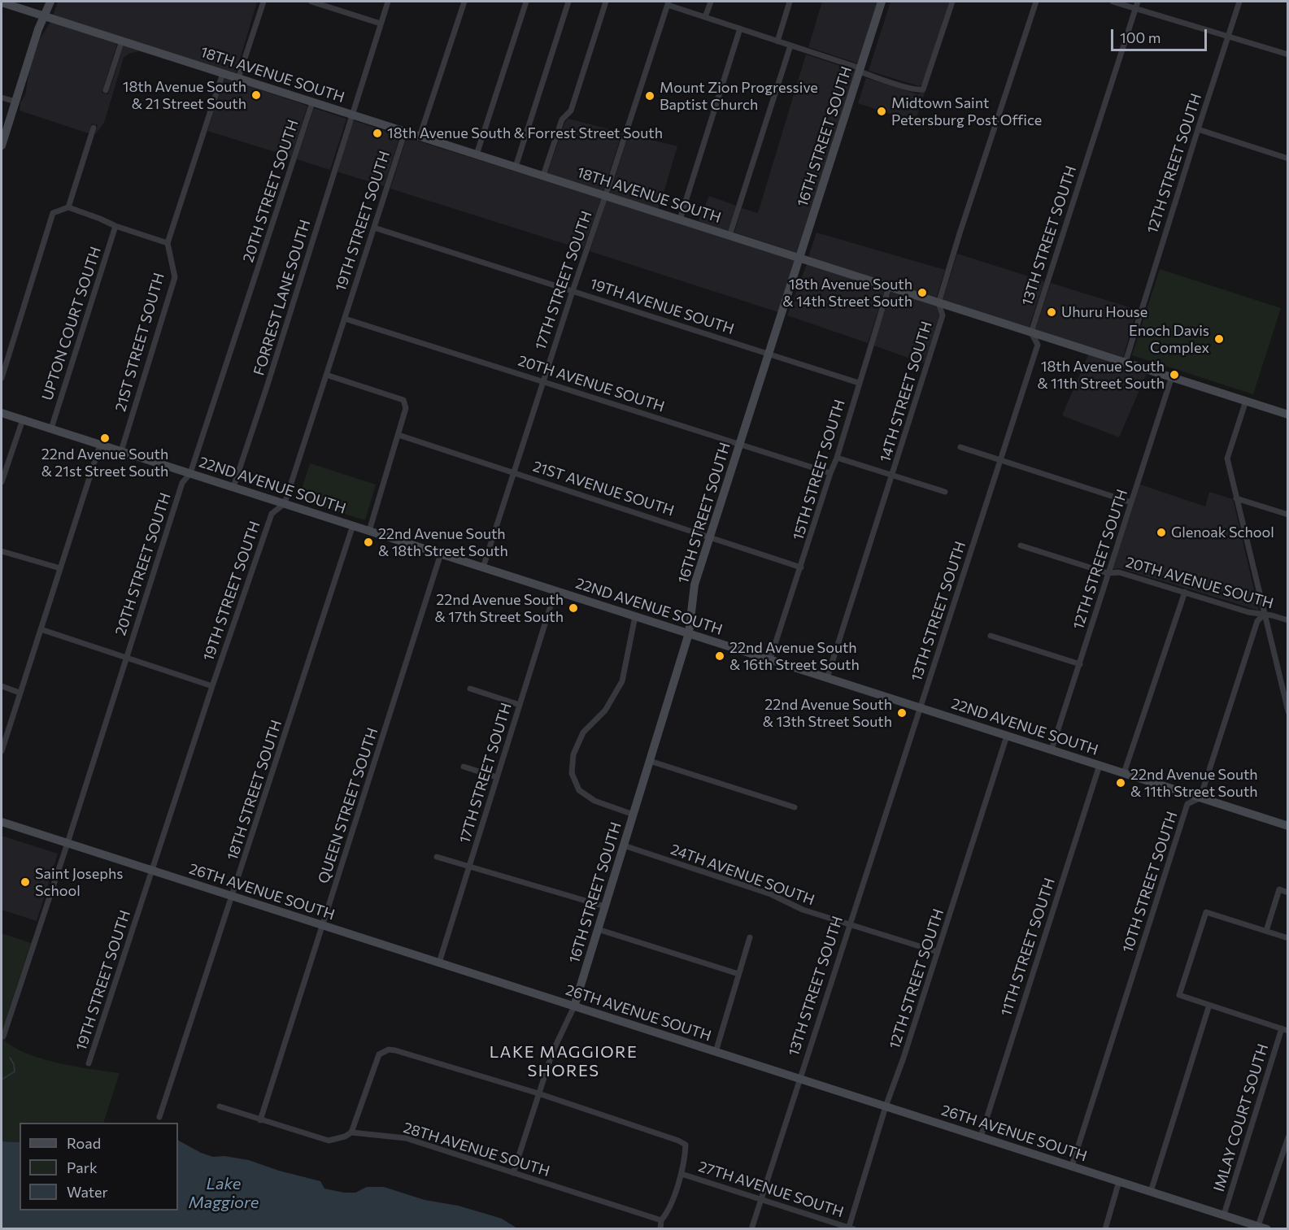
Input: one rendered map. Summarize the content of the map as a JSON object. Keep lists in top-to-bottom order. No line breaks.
{"streets":{"street":["18TH AVENUE SOUTH","16TH STREET SOUTH","12TH STREET SOUTH","20TH STREET SOUTH","19TH STREET SOUTH","13TH STREET SOUTH","17TH STREET SOUTH","FORREST LANE SOUTH","19TH AVENUE SOUTH","UPTON COURT SOUTH","21ST STREET SOUTH","20TH AVENUE SOUTH","14TH STREET SOUTH","15TH STREET SOUTH","22ND AVENUE SOUTH","21ST AVENUE SOUTH","18TH STREET SOUTH","QUEEN STREET SOUTH","24TH AVENUE SOUTH","10TH STREET SOUTH","26TH AVENUE SOUTH","11TH STREET SOUTH","IMLAY COURT SOUTH","28TH AVENUE SOUTH","27TH AVENUE SOUTH"]},"crossings":[["18TH AVENUE SOUTH","16TH STREET SOUTH"],["18TH AVENUE SOUTH","12TH STREET SOUTH"],["18TH AVENUE SOUTH","20TH STREET SOUTH"],["18TH AVENUE SOUTH","19TH STREET SOUTH"],["18TH AVENUE SOUTH","13TH STREET SOUTH"],["18TH AVENUE SOUTH","17TH STREET SOUTH"],["18TH AVENUE SOUTH","FORREST LANE SOUTH"],["18TH AVENUE SOUTH","14TH STREET SOUTH"],["18TH AVENUE SOUTH","15TH STREET SOUTH"],["16TH STREET SOUTH","19TH AVENUE SOUTH"],["16TH STREET SOUTH","20TH AVENUE SOUTH"],["16TH STREET SOUTH","22ND AVENUE SOUTH"],["16TH STREET SOUTH","21ST AVENUE SOUTH"],["16TH STREET SOUTH","24TH AVENUE SOUTH"],["16TH STREET SOUTH","26TH AVENUE SOUTH"],["16TH STREET SOUTH","28TH AVENUE SOUTH"],["16TH STREET SOUTH","27TH AVENUE SOUTH"],["12TH STREET SOUTH","20TH AVENUE SOUTH"],["12TH STREET SOUTH","22ND AVENUE SOUTH"],["12TH STREET SOUTH","24TH AVENUE SOUTH"],["12TH STREET SOUTH","26TH AVENUE SOUTH"],["12TH STREET SOUTH","27TH AVENUE SOUTH"],["20TH STREET SOUTH","22ND AVENUE SOUTH"],["20TH STREET SOUTH","26TH AVENUE SOUTH"],["19TH STREET SOUTH","19TH AVENUE SOUTH"],["19TH STREET SOUTH","20TH AVENUE SOUTH"],["19TH STREET SOUTH","22ND AVENUE SOUTH"],["19TH STREET SOUTH","26TH AVENUE SOUTH"],["13TH STREET SOUTH","22ND AVENUE SOUTH"],["13TH STREET SOUTH","24TH AVENUE SOUTH"],["13TH STREET SOUTH","26TH AVENUE SOUTH"],["13TH STREET SOUTH","27TH AVENUE SOUTH"],["17TH STREET SOUTH","19TH AVENUE SOUTH"],["17TH STREET SOUTH","20TH AVENUE SOUTH"],["17TH STREET SOUTH","22ND AVENUE SOUTH"],["17TH STREET SOUTH","21ST AVENUE SOUTH"],["17TH STREET SOUTH","26TH AVENUE SOUTH"],["FORREST LANE SOUTH","22ND AVENUE SOUTH"],["19TH AVENUE SOUTH","15TH STREET SOUTH"],["UPTON COURT SOUTH","22ND AVENUE SOUTH"],["21ST STREET SOUTH","22ND AVENUE SOUTH"],["20TH AVENUE SOUTH","15TH STREET SOUTH"],["20TH AVENUE SOUTH","10TH STREET SOUTH"],["14TH STREET SOUTH","22ND AVENUE SOUTH"],["15TH STREET SOUTH","22ND AVENUE SOUTH"],["15TH STREET SOUTH","21ST AVENUE SOUTH"],["22ND AVENUE SOUTH","18TH STREET SOUTH"],["22ND AVENUE SOUTH","QUEEN STREET SOUTH"],["22ND AVENUE SOUTH","10TH STREET SOUTH"],["22ND AVENUE SOUTH","11TH STREET SOUTH"],["18TH STREET SOUTH","26TH AVENUE SOUTH"],["QUEEN STREET SOUTH","26TH AVENUE SOUTH"],["QUEEN STREET SOUTH","28TH AVENUE SOUTH"],["10TH STREET SOUTH","26TH AVENUE SOUTH"],["26TH AVENUE SOUTH","11TH STREET SOUTH"],["26TH AVENUE SOUTH","IMLAY COURT SOUTH"],["28TH AVENUE SOUTH","27TH AVENUE SOUTH"]],"districts":["LAKE MAGGIORE SHORES"],"water":["Lake Maggiore"],"places":["18th Avenue South & 21 Street South","Mount Zion Progressive Baptist Church","Midtown Saint Petersburg Post Office","18th Avenue South & Forrest Street South","18th Avenue South & 14th Street South","Uhuru House","Enoch Davis Complex","18th Avenue South & 11th Street South","22nd Avenue South & 21st Street South","Glenoak School","22nd Avenue South & 18th Street South","22nd Avenue South & 17th Street South","22nd Avenue South & 16th Street South","22nd Avenue South & 13th Street South","22nd Avenue South & 11th Street South","Saint Josephs School"],"legend":["Road","Park","Water"],"scale_bar":"100 m"}
